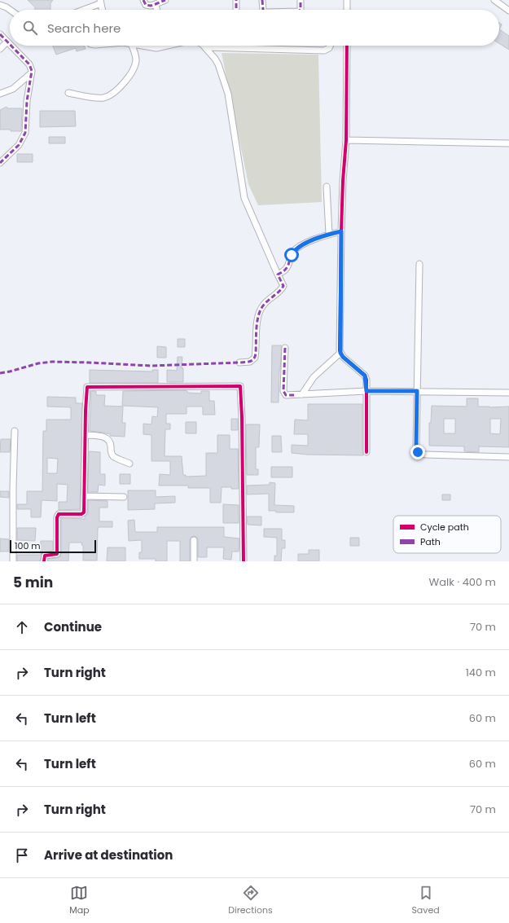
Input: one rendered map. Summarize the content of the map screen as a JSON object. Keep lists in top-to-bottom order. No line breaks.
{"legend":["Cycle path","Path"],"scale_bar":"100 m","page":{"search":"Search here","scale":"100 m","heading":["5 min","Walk · 400 m"],"list":[["Continue","70 m"],["Turn right","140 m"],["Turn left","60 m"],["Turn left","60 m"],["Turn right","70 m"],"Arrive at destination"],"nav":["Map","Directions","Saved"]}}
